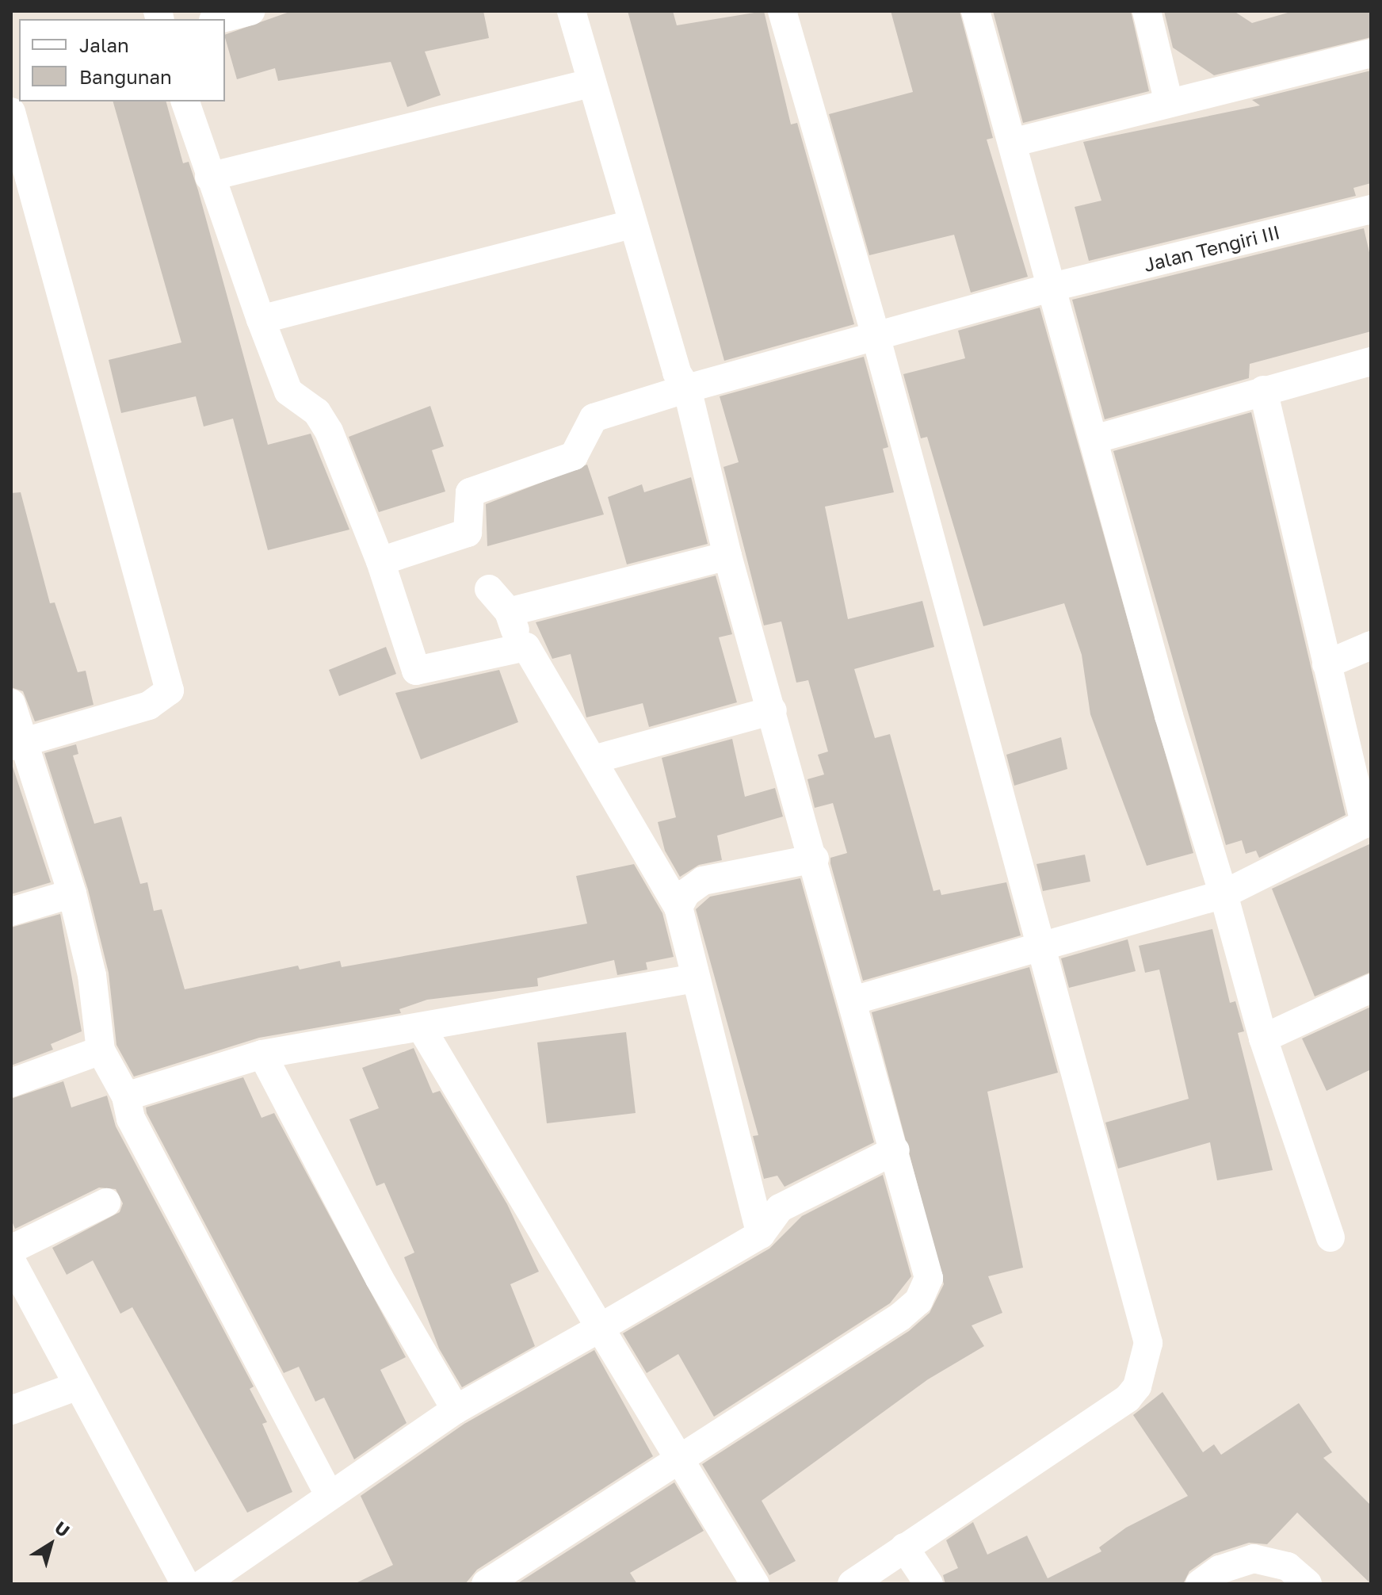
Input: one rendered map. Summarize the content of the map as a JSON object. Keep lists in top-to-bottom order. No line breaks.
{"streets":{"street":["Jalan Tengiri III"]},"legend":["Jalan","Bangunan"],"north":"top right"}
